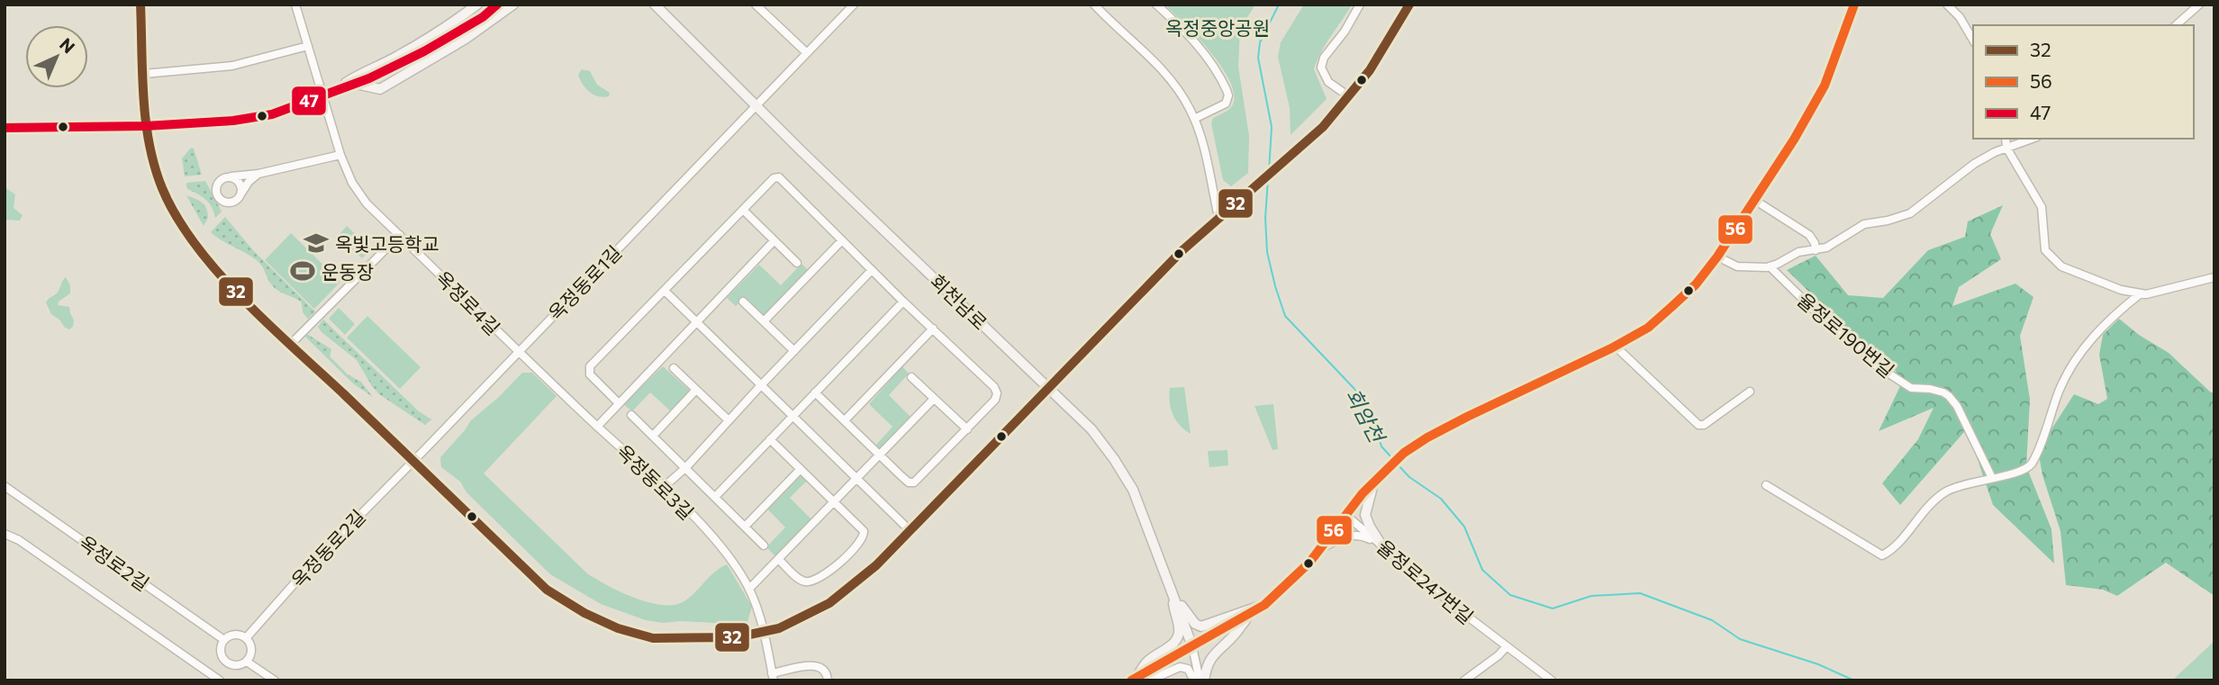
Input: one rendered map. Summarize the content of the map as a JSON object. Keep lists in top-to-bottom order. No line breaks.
{"streets":{"main road":["회천남로"],"street":["옥정동로1길","옥정로4길","율정로190번길","옥정동로3길","옥정동로2길","옥정로2길","율정로247번길"]},"crossings":[["옥정동로1길","회천남로"],["옥정동로1길","옥정로4길"],["옥정동로1길","옥정동로3길"],["옥정동로1길","옥정동로2길"],["옥정로4길","옥정동로3길"],["옥정동로2길","옥정로2길"]],"water":["회암천"],"parks":["옥정중앙공원"],"places":{"school or university":["옥빛고등학교"],"sports":["운동장"]},"lines":["transit line 32","transit line 56","transit line 47"],"legend":["32","56","47"],"north":"top right"}
